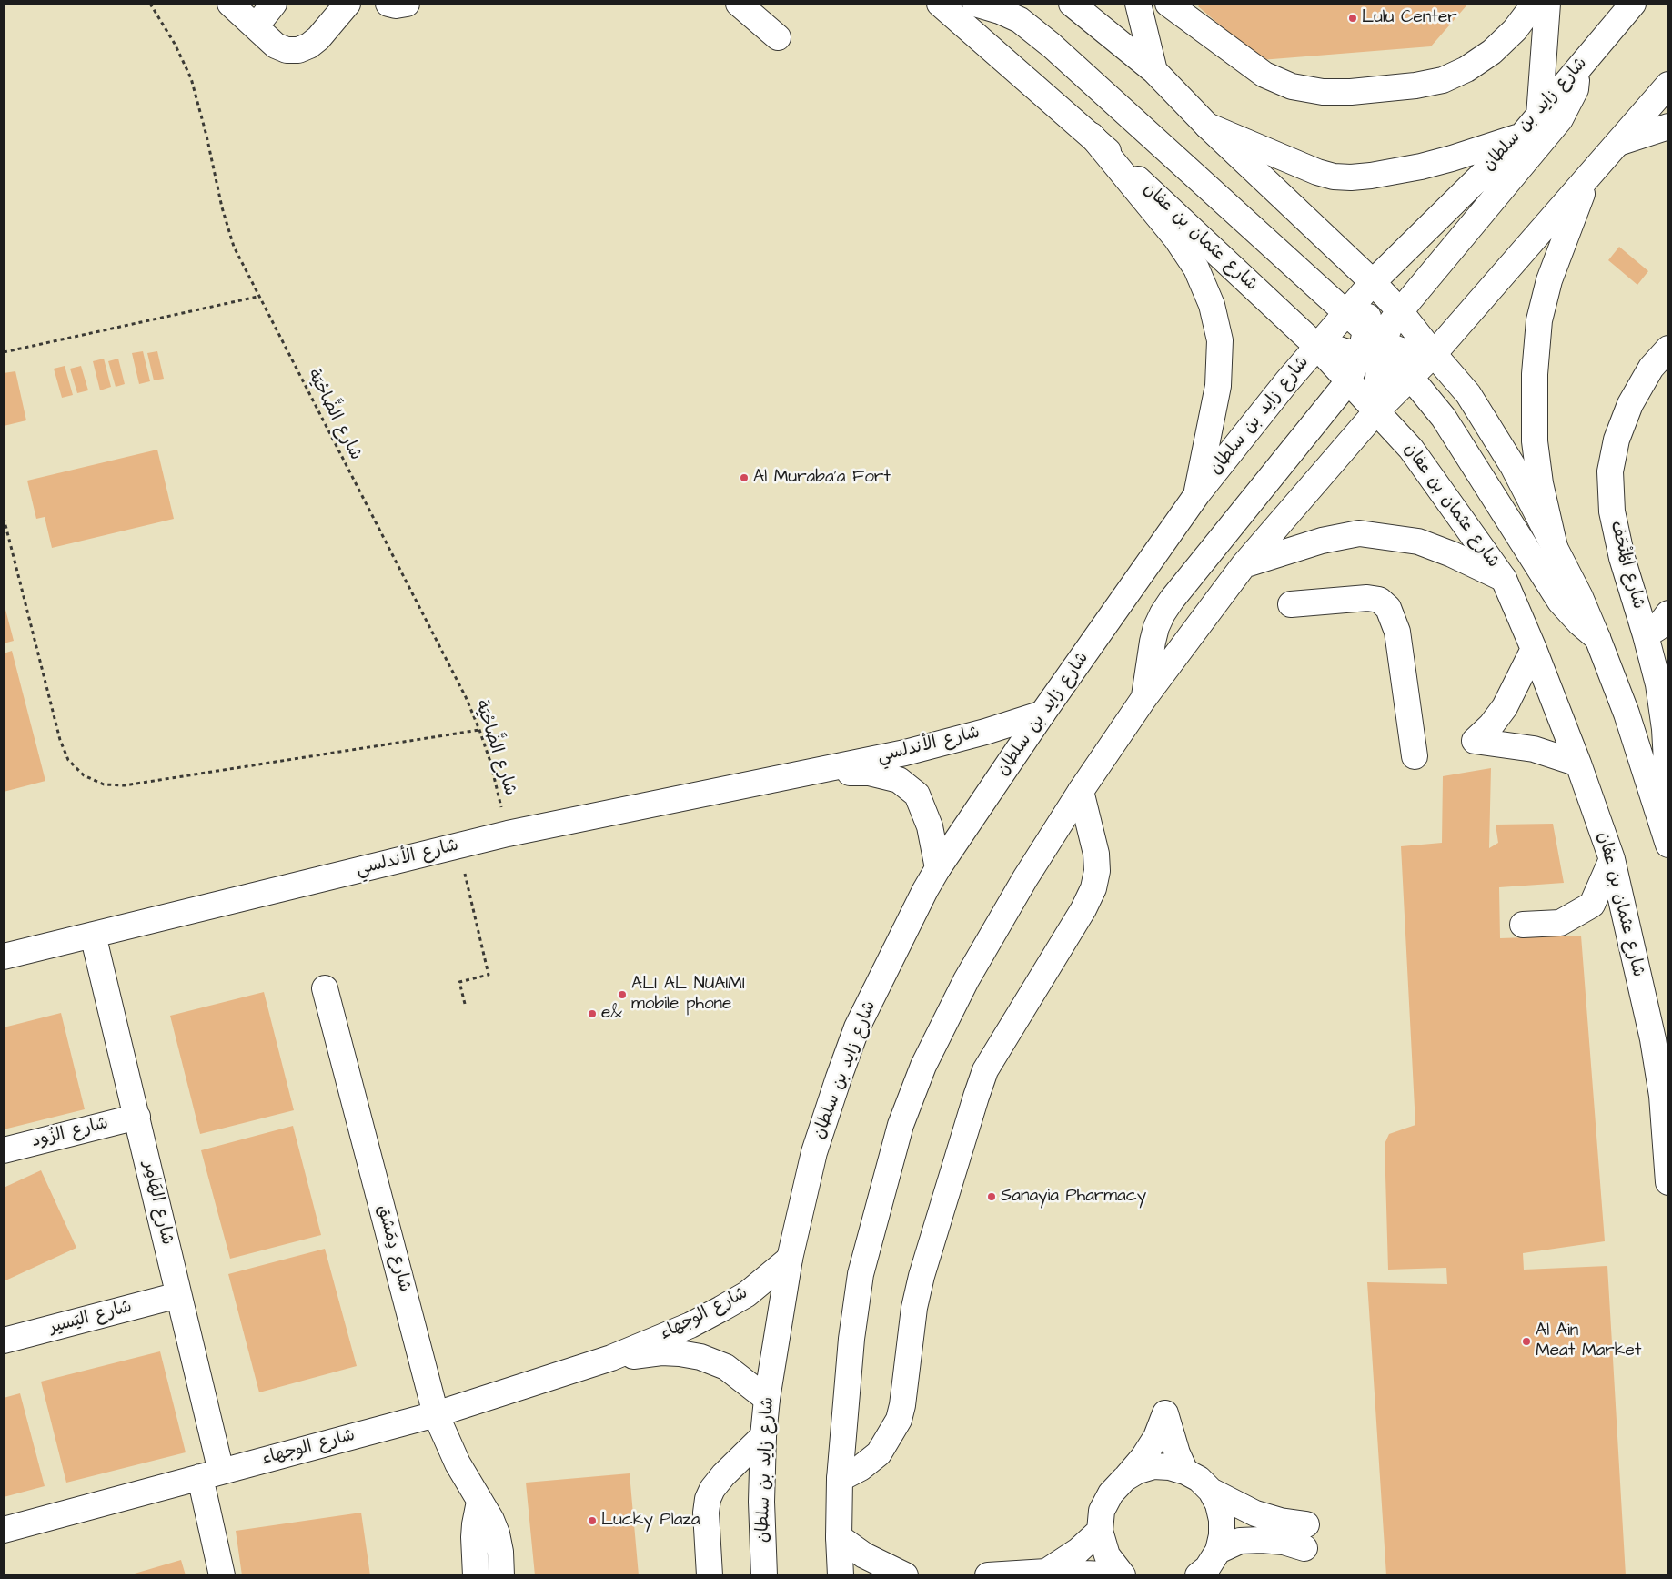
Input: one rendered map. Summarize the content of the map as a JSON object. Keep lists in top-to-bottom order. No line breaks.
{"streets":{"main road":["شارع زايد بن سلطان","شارع عثمان بن عفان","شارع المُتْحَف","شارع الأندلسي","شارع الزُود","شارع الهَامِر","شارع دِمَشق","شارع الوجهاء","شارع اليَسير"],"path":["شارع الضَّاحْيَة"]},"crossings":[["شارع زايد بن سلطان","شارع عثمان بن عفان"],["شارع زايد بن سلطان","شارع الأندلسي"],["شارع زايد بن سلطان","شارع الوجهاء"],["شارع الضَّاحْيَة","شارع الأندلسي"],["شارع الأندلسي","شارع الهَامِر"],["شارع الزُود","شارع الهَامِر"],["شارع الهَامِر","شارع الوجهاء"],["شارع الهَامِر","شارع اليَسير"],["شارع دِمَشق","شارع الوجهاء"]],"places":["Lulu Center","Al Muraba'a Fort","ALI AL NUAIMI mobile phone","e&","Sanayia Pharmacy","Al Ain Meat Market","Lucky Plaza"]}
